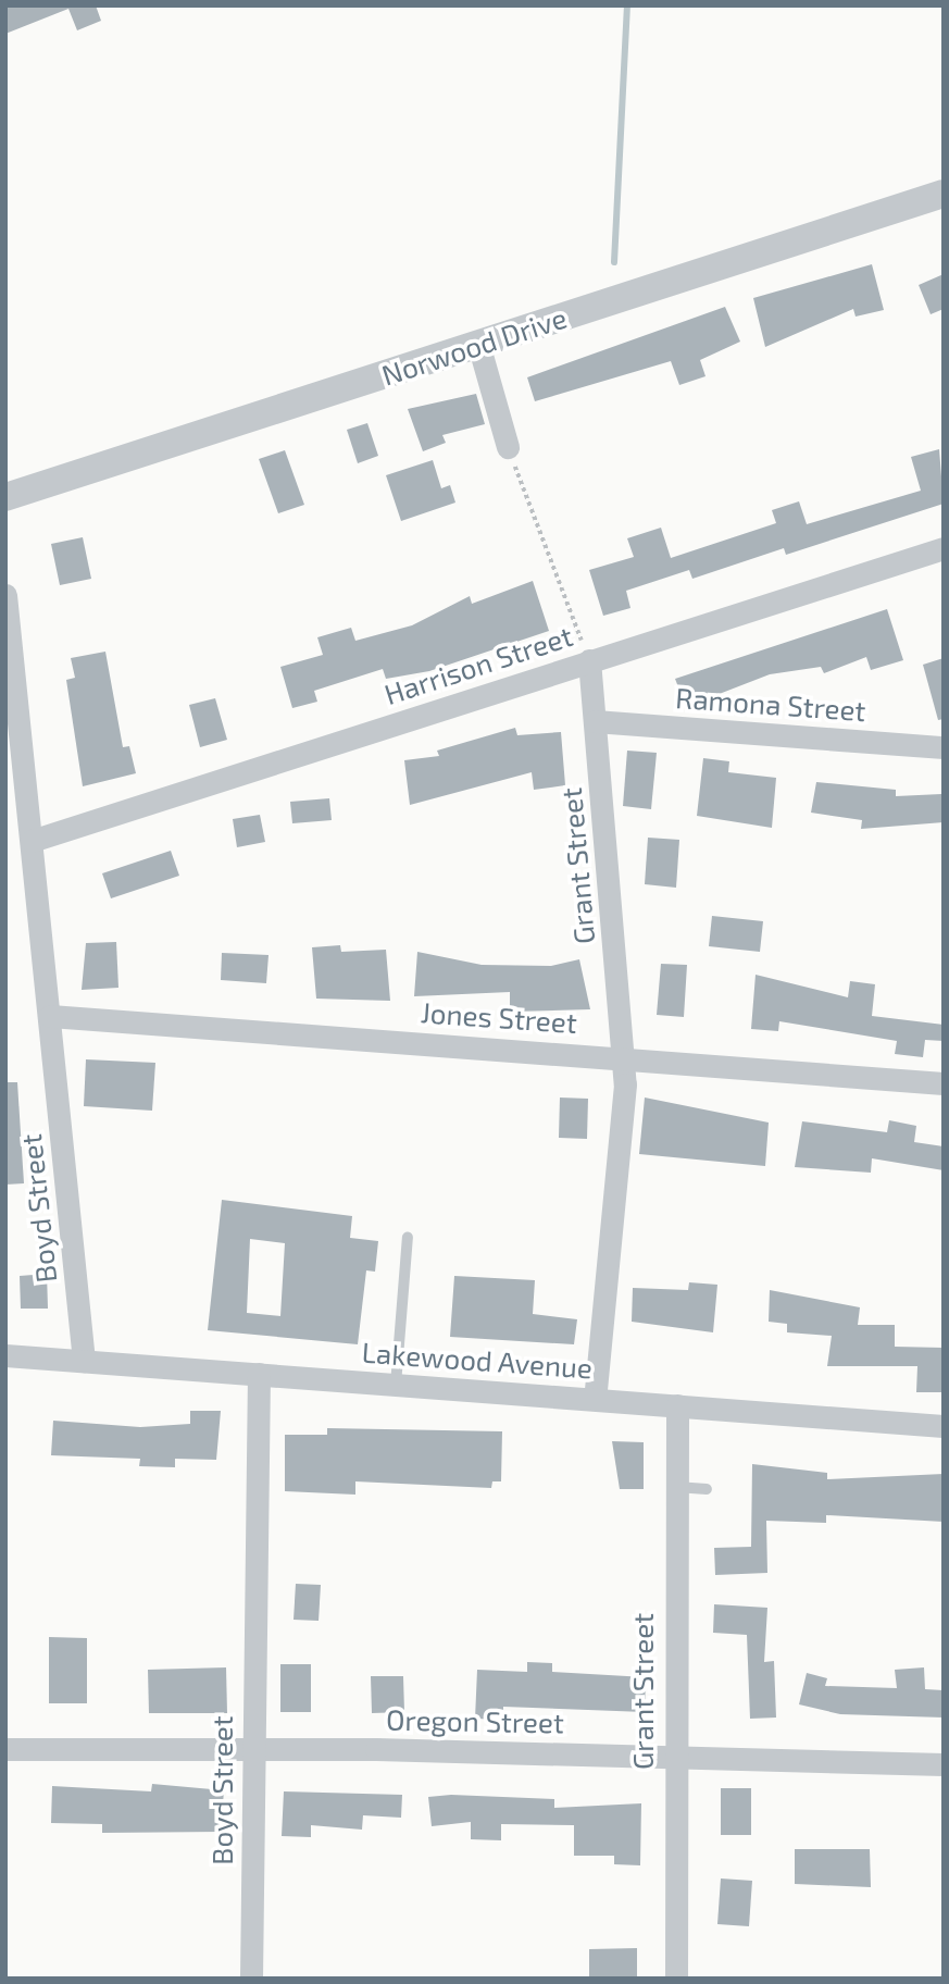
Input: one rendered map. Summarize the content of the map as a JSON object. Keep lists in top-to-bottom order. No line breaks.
{"streets":{"street":["Norwood Drive","Harrison Street","Ramona Street","Grant Street","Jones Street","Boyd Street","Lakewood Avenue","Oregon Street"]},"crossings":[["Harrison Street","Grant Street"],["Harrison Street","Boyd Street"],["Ramona Street","Grant Street"],["Grant Street","Jones Street"],["Grant Street","Lakewood Avenue"],["Grant Street","Oregon Street"],["Jones Street","Boyd Street"],["Boyd Street","Lakewood Avenue"],["Boyd Street","Oregon Street"]]}
